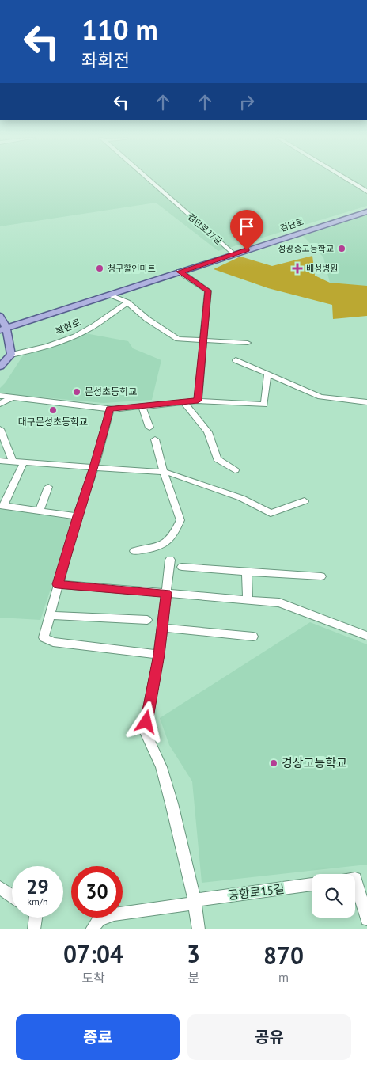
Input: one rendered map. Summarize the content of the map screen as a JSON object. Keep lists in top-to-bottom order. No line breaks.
{"streets":{"main road":["검단로"],"street":["검단로27길","복현로","공항로15길"]},"crossings":[["검단로","검단로27길"]],"places":{"other":["성광중고등학교","청구할인마트","문성초등학교","대구문성초등학교","경상고등학교"],"health":["배성병원"]},"page":{"turn":["110 m","좌회전"],"speed":"29 km/h","limit":"30","eta":["07:04","도착","3","분","870","m"],"buttons":["종료","공유"]}}
